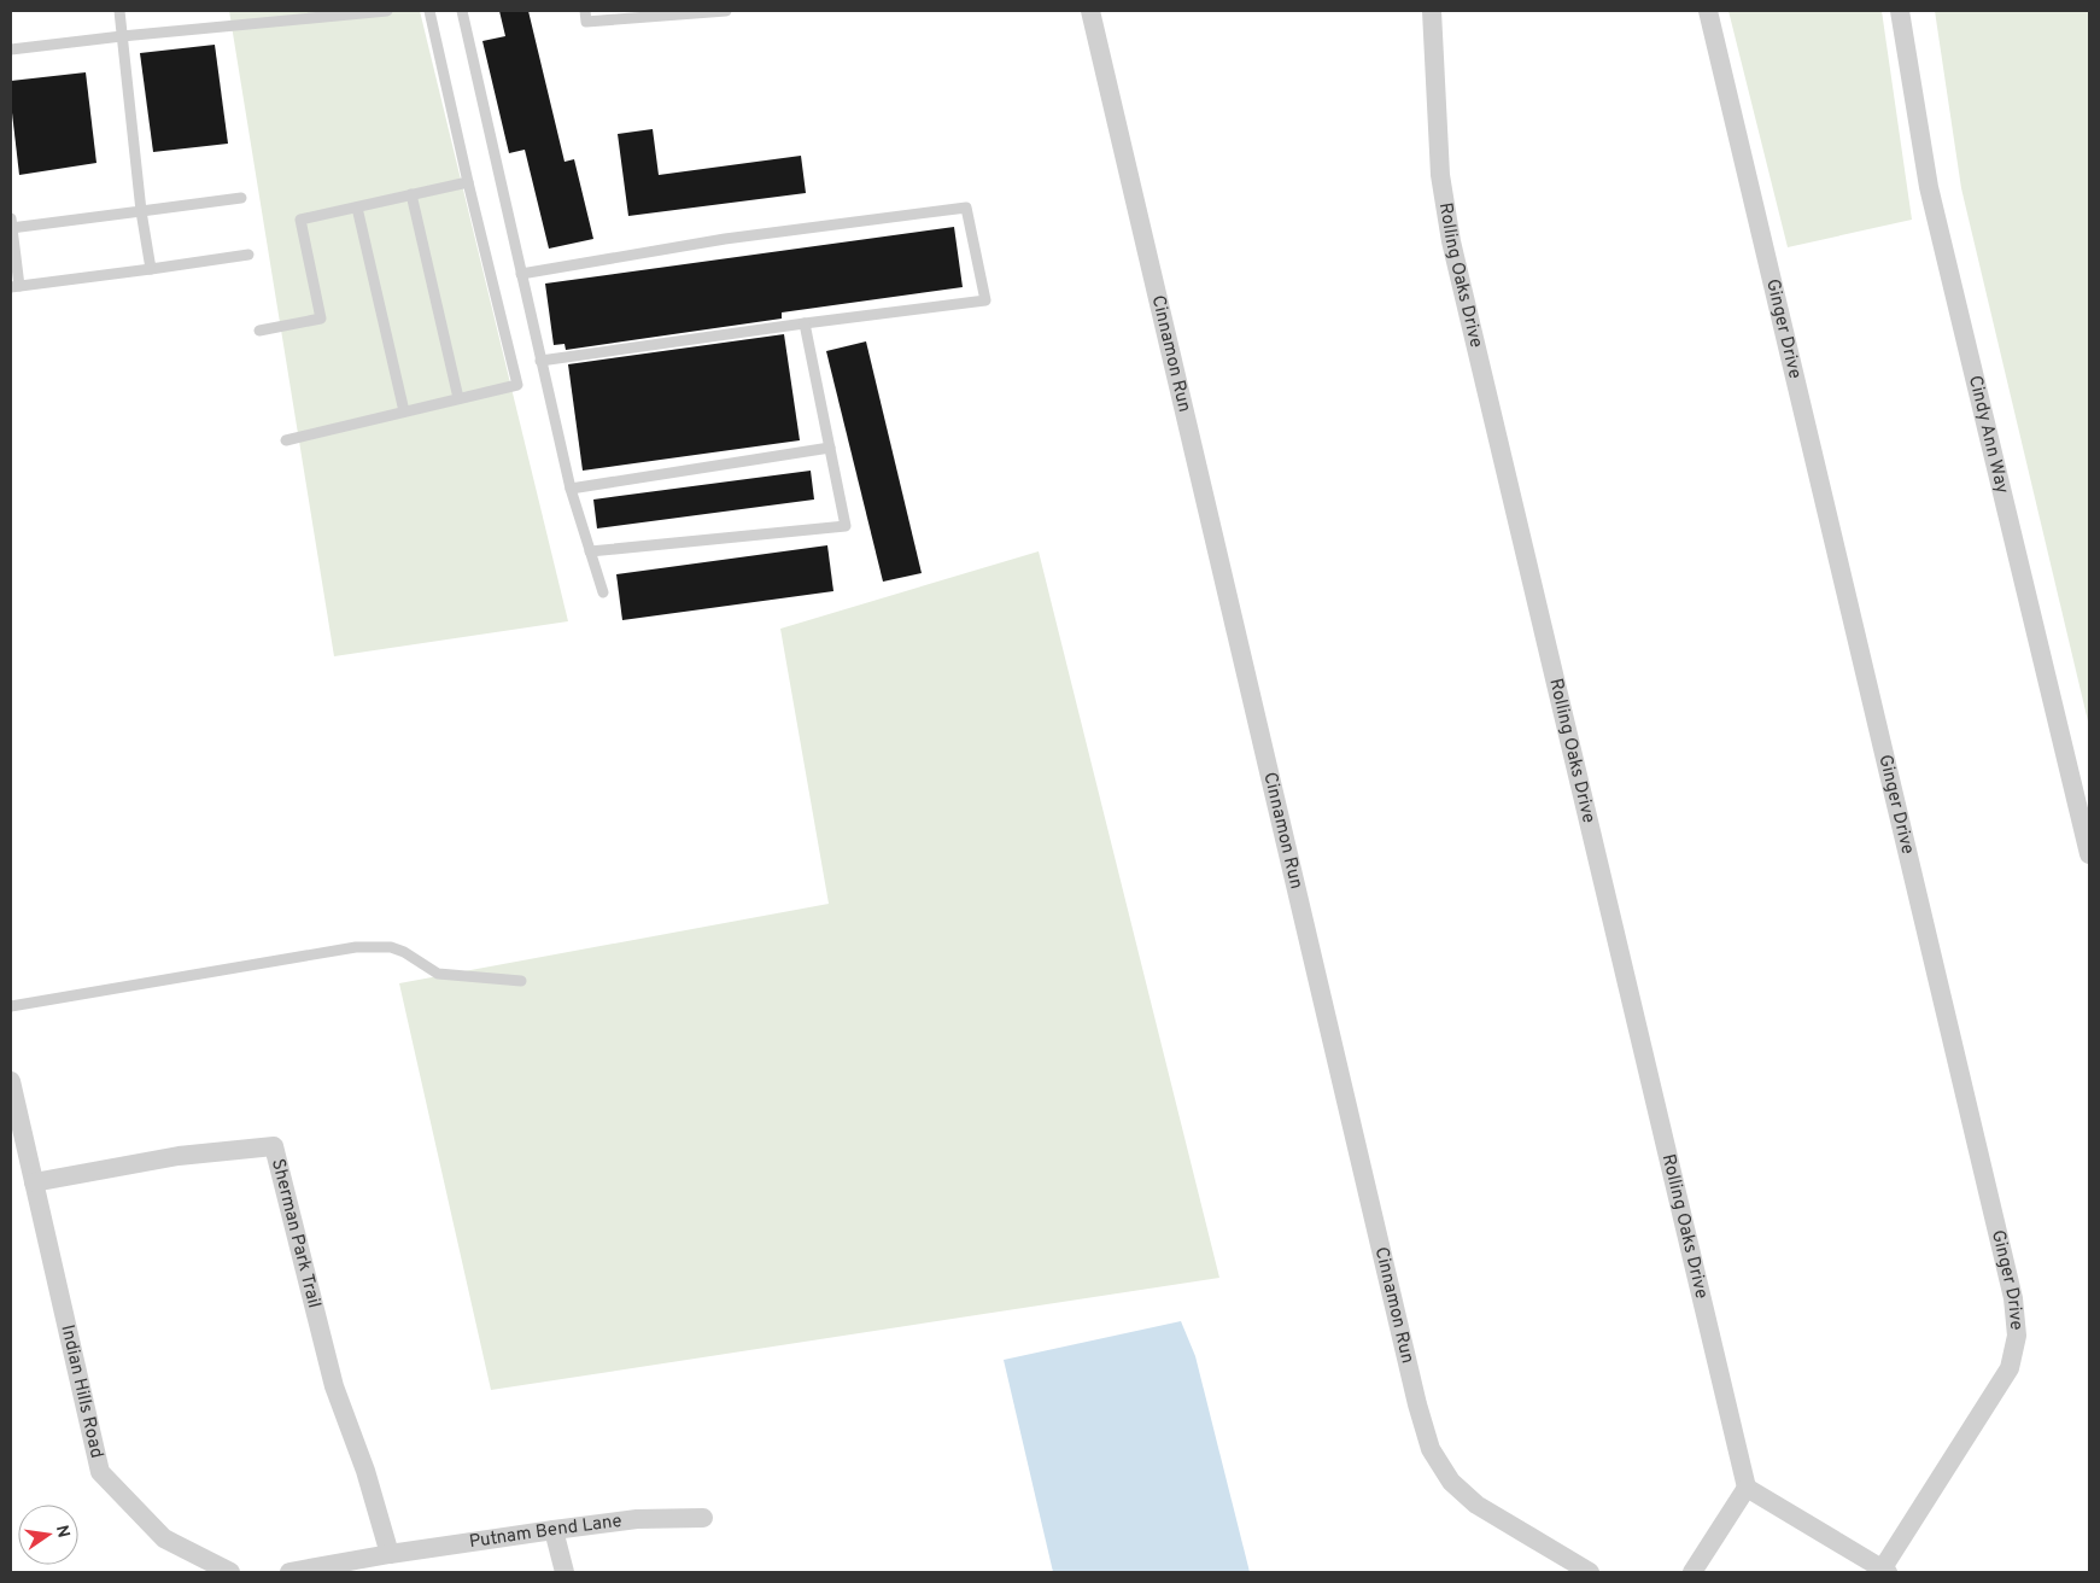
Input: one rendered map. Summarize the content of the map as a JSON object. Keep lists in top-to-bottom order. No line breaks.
{"streets":{"street":["Rolling Oaks Drive","Ginger Drive","Cinnamon Run","Cindy Ann Way","Sherman Park Trail","Indian Hills Road","Putnam Bend Lane"]},"crossings":[["Sherman Park Trail","Indian Hills Road"],["Sherman Park Trail","Putnam Bend Lane"]],"north":"right"}
